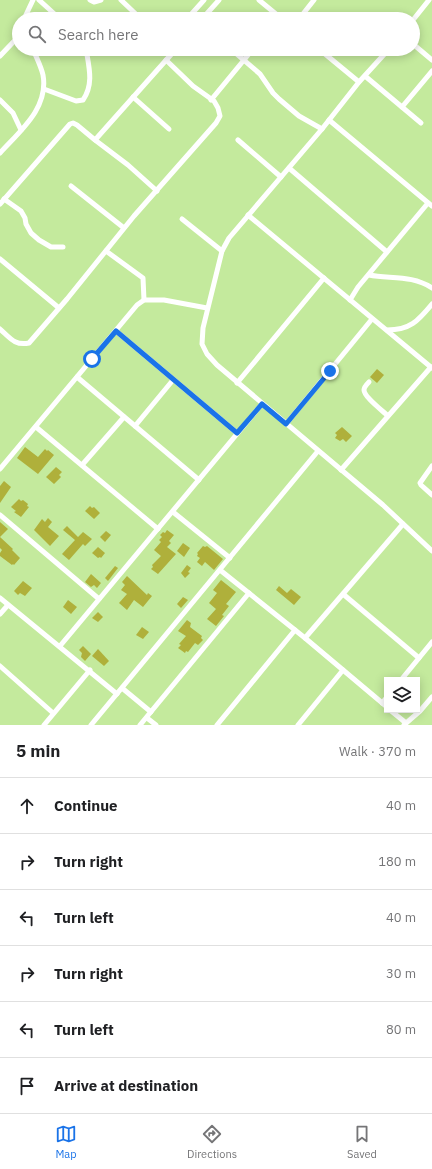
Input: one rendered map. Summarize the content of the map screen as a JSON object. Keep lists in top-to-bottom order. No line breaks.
{"page":{"search":"Search here","heading":["5 min","Walk · 370 m"],"list":[["Continue","40 m"],["Turn right","180 m"],["Turn left","40 m"],["Turn right","30 m"],["Turn left","80 m"],"Arrive at destination"],"nav":["Map","Directions","Saved"]}}
